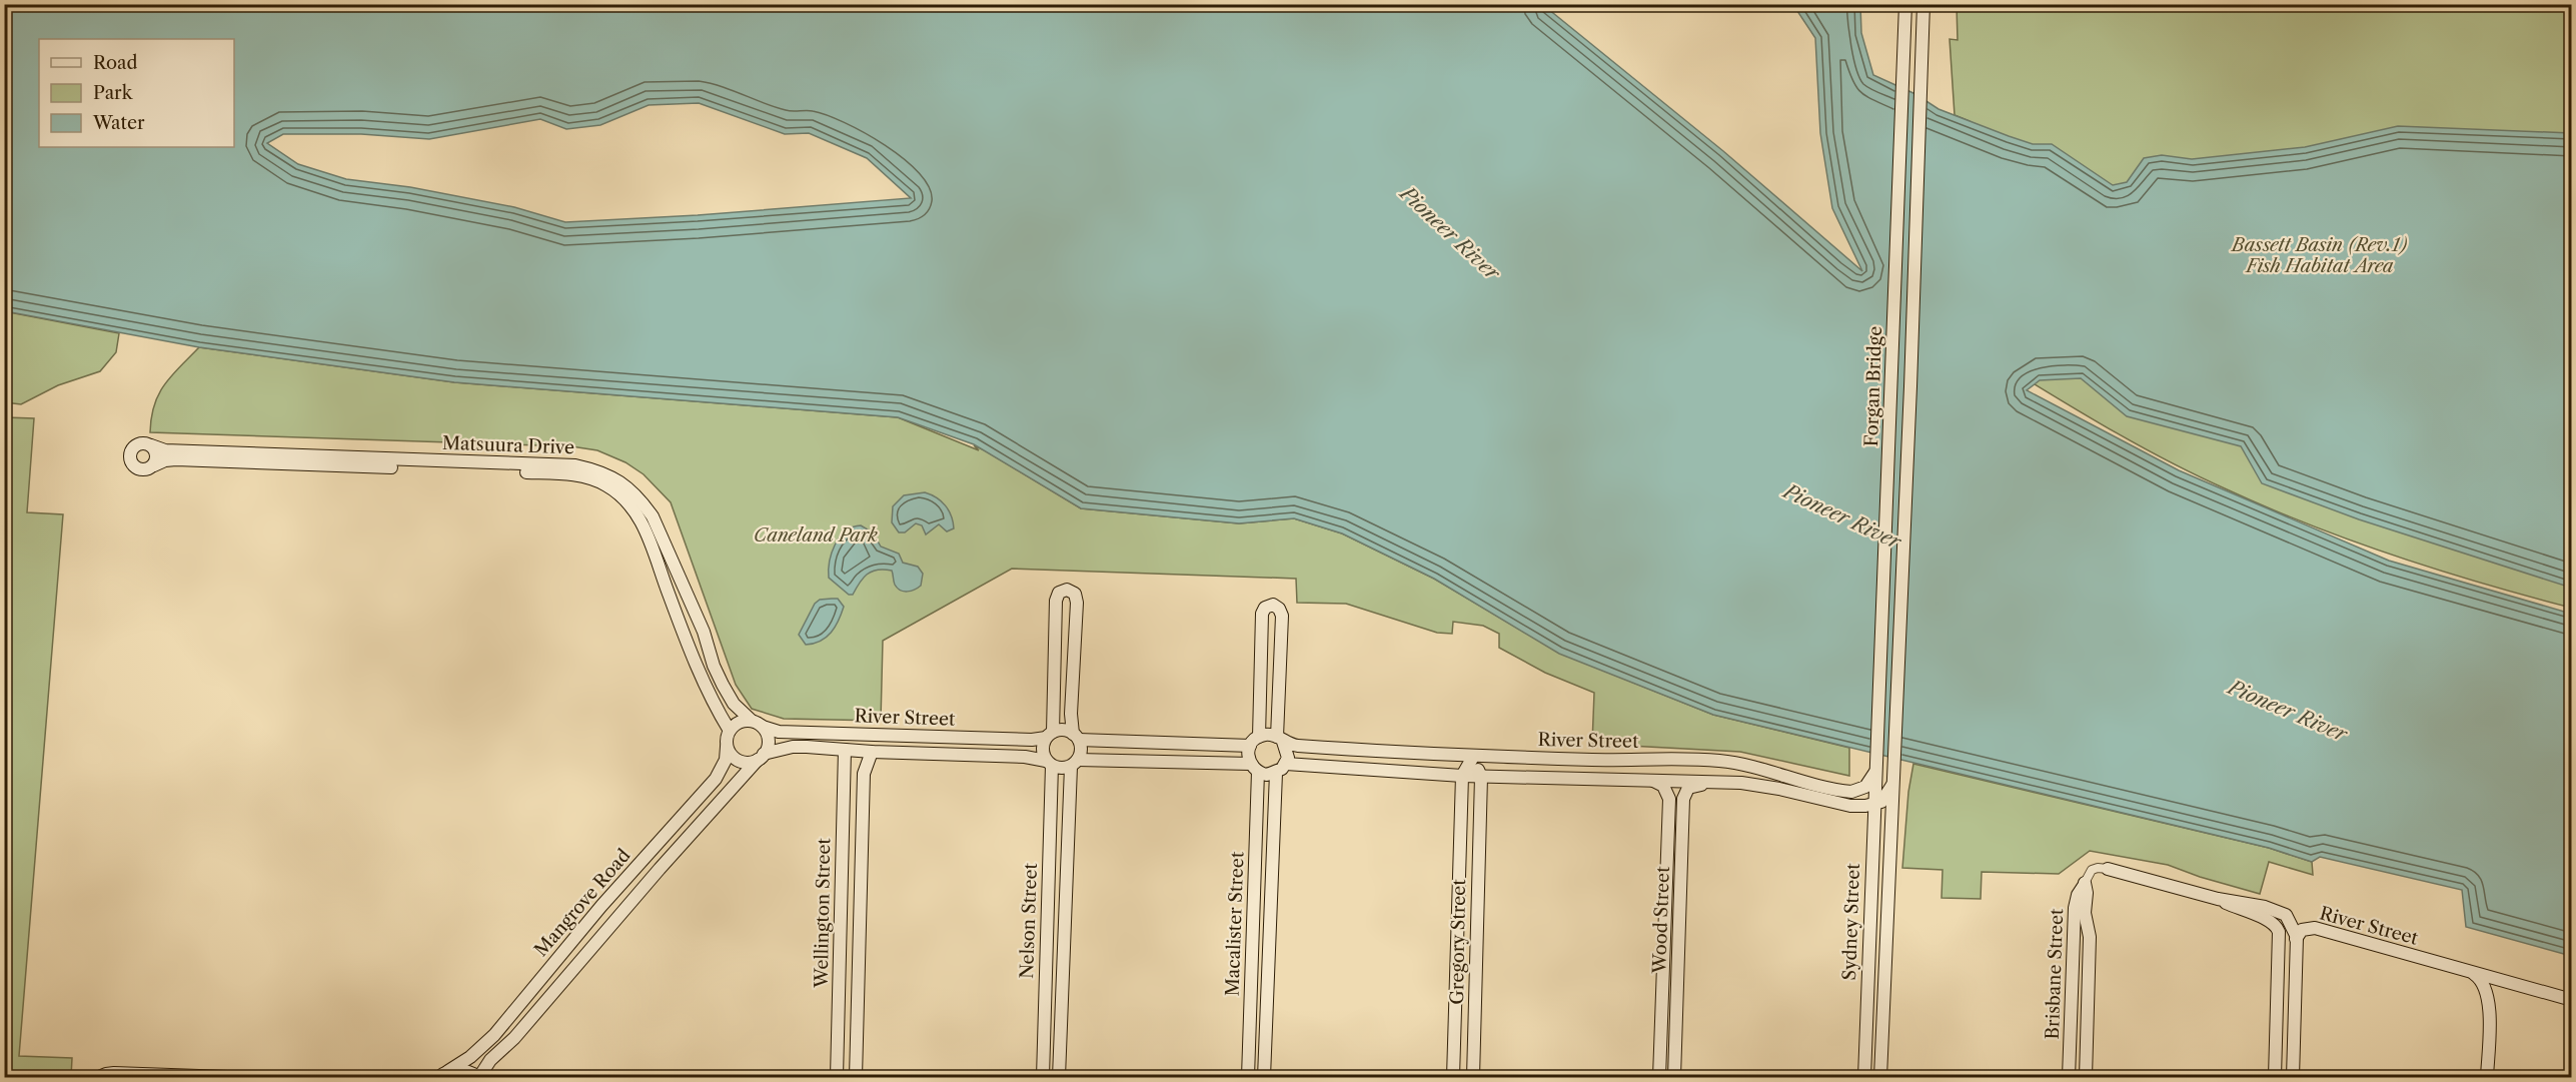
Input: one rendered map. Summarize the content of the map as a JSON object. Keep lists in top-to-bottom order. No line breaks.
{"streets":{"street":["Forgan Bridge","Matsuura Drive","River Street","Mangrove Road","Wellington Street","Wood Street","Nelson Street","Sydney Street","Macalister Street","Gregory Street","Brisbane Street"]},"crossings":[["Forgan Bridge","River Street"],["Forgan Bridge","Sydney Street"],["Matsuura Drive","River Street"],["Matsuura Drive","Mangrove Road"],["River Street","Mangrove Road"],["River Street","Wellington Street"],["River Street","Wood Street"],["River Street","Nelson Street"],["River Street","Sydney Street"],["River Street","Macalister Street"],["River Street","Gregory Street"],["River Street","Brisbane Street"]],"water":["Pioneer River"],"parks":["Bassett Basin (Rev.1) Fish Habitat Area","Caneland Park"],"legend":["Road","Park","Water"]}
